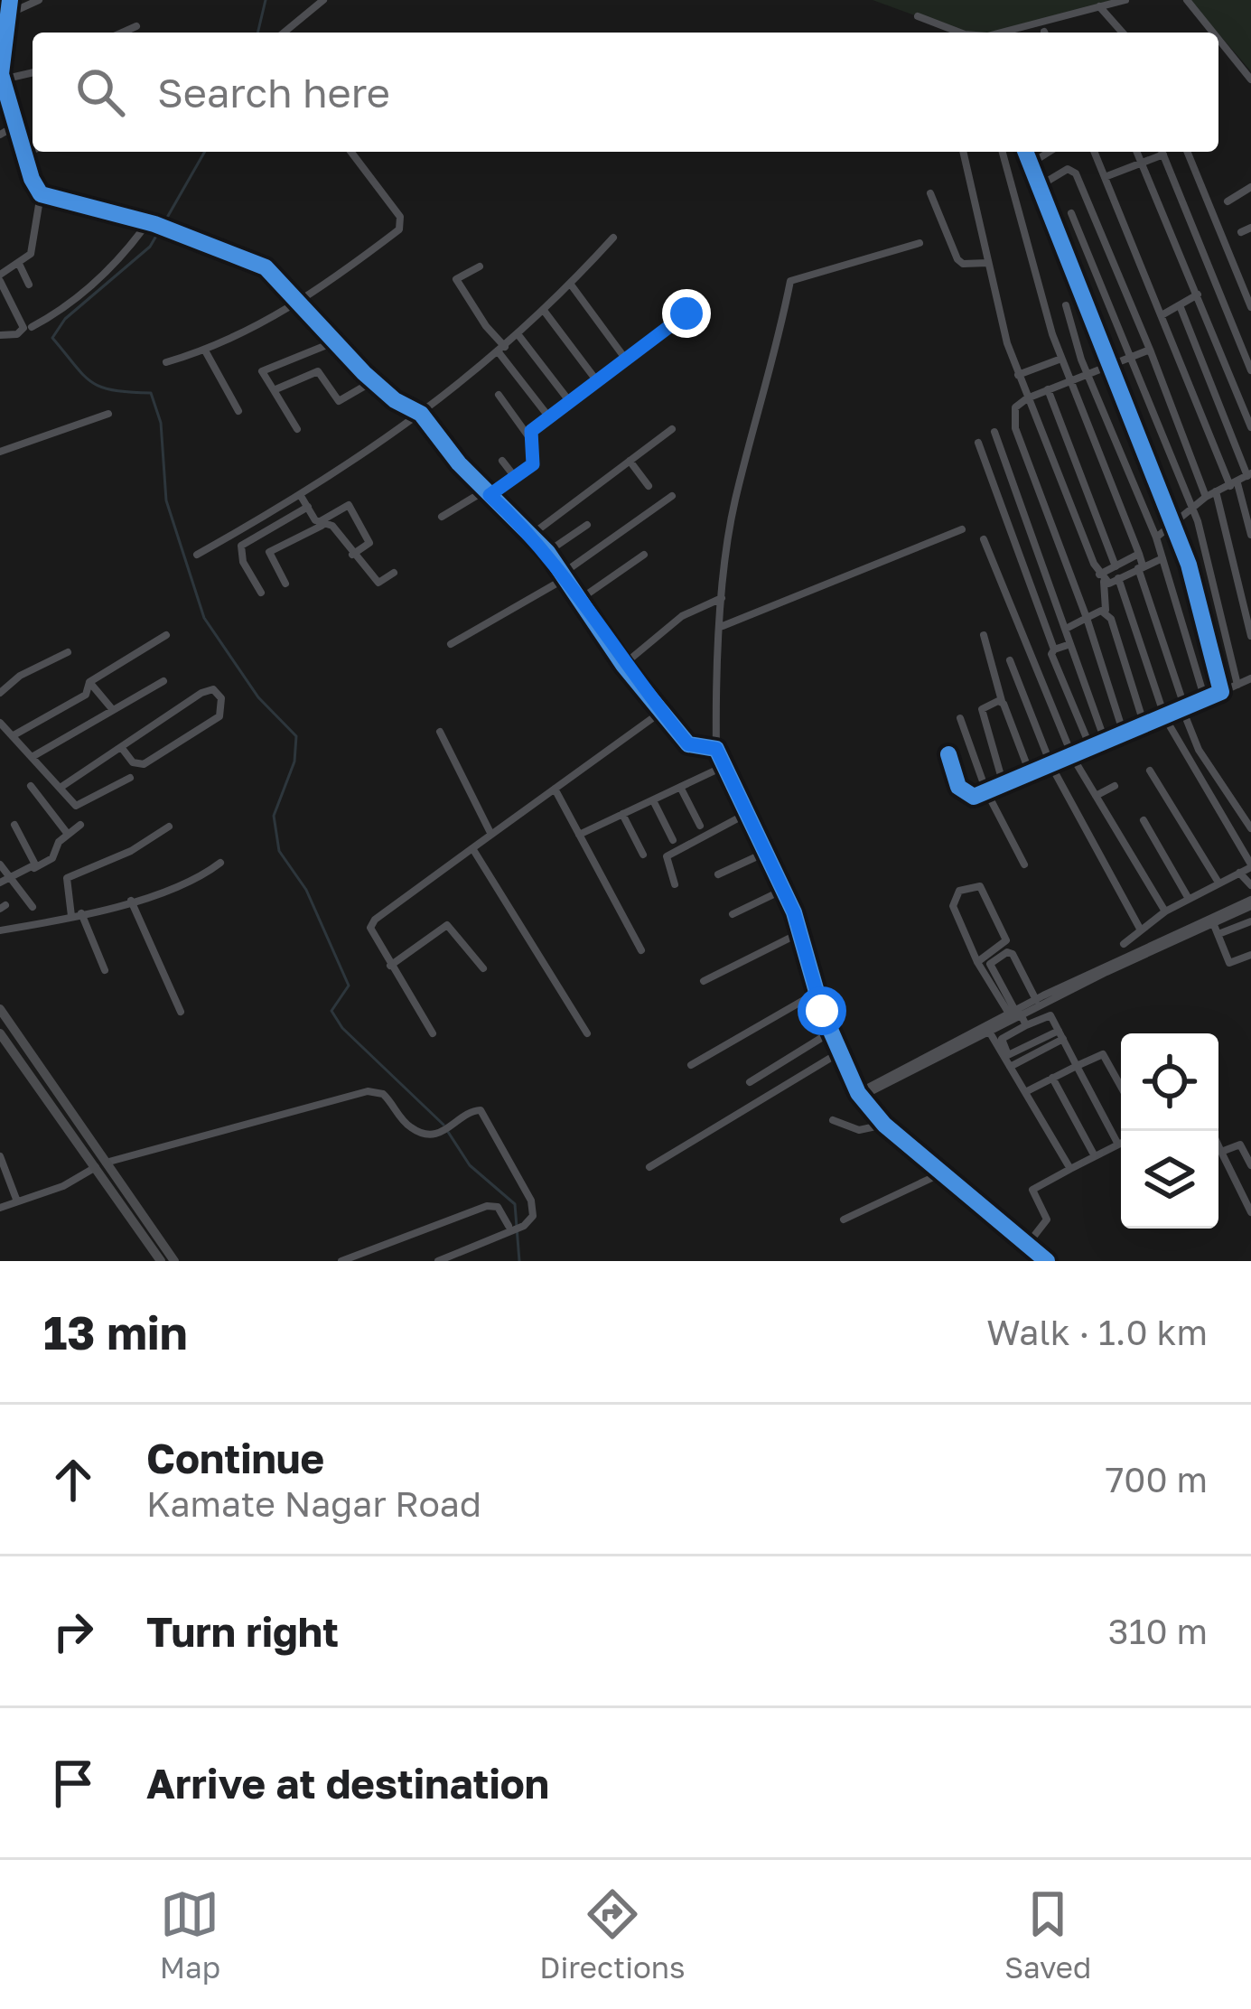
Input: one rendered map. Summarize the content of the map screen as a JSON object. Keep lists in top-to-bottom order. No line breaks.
{"page":{"search":"Search here","heading":["13 min","Walk · 1.0 km"],"list":[["Continue","Kamate Nagar Road","700 m"],["Turn right","310 m"],"Arrive at destination"],"nav":["Map","Directions","Saved"]}}
